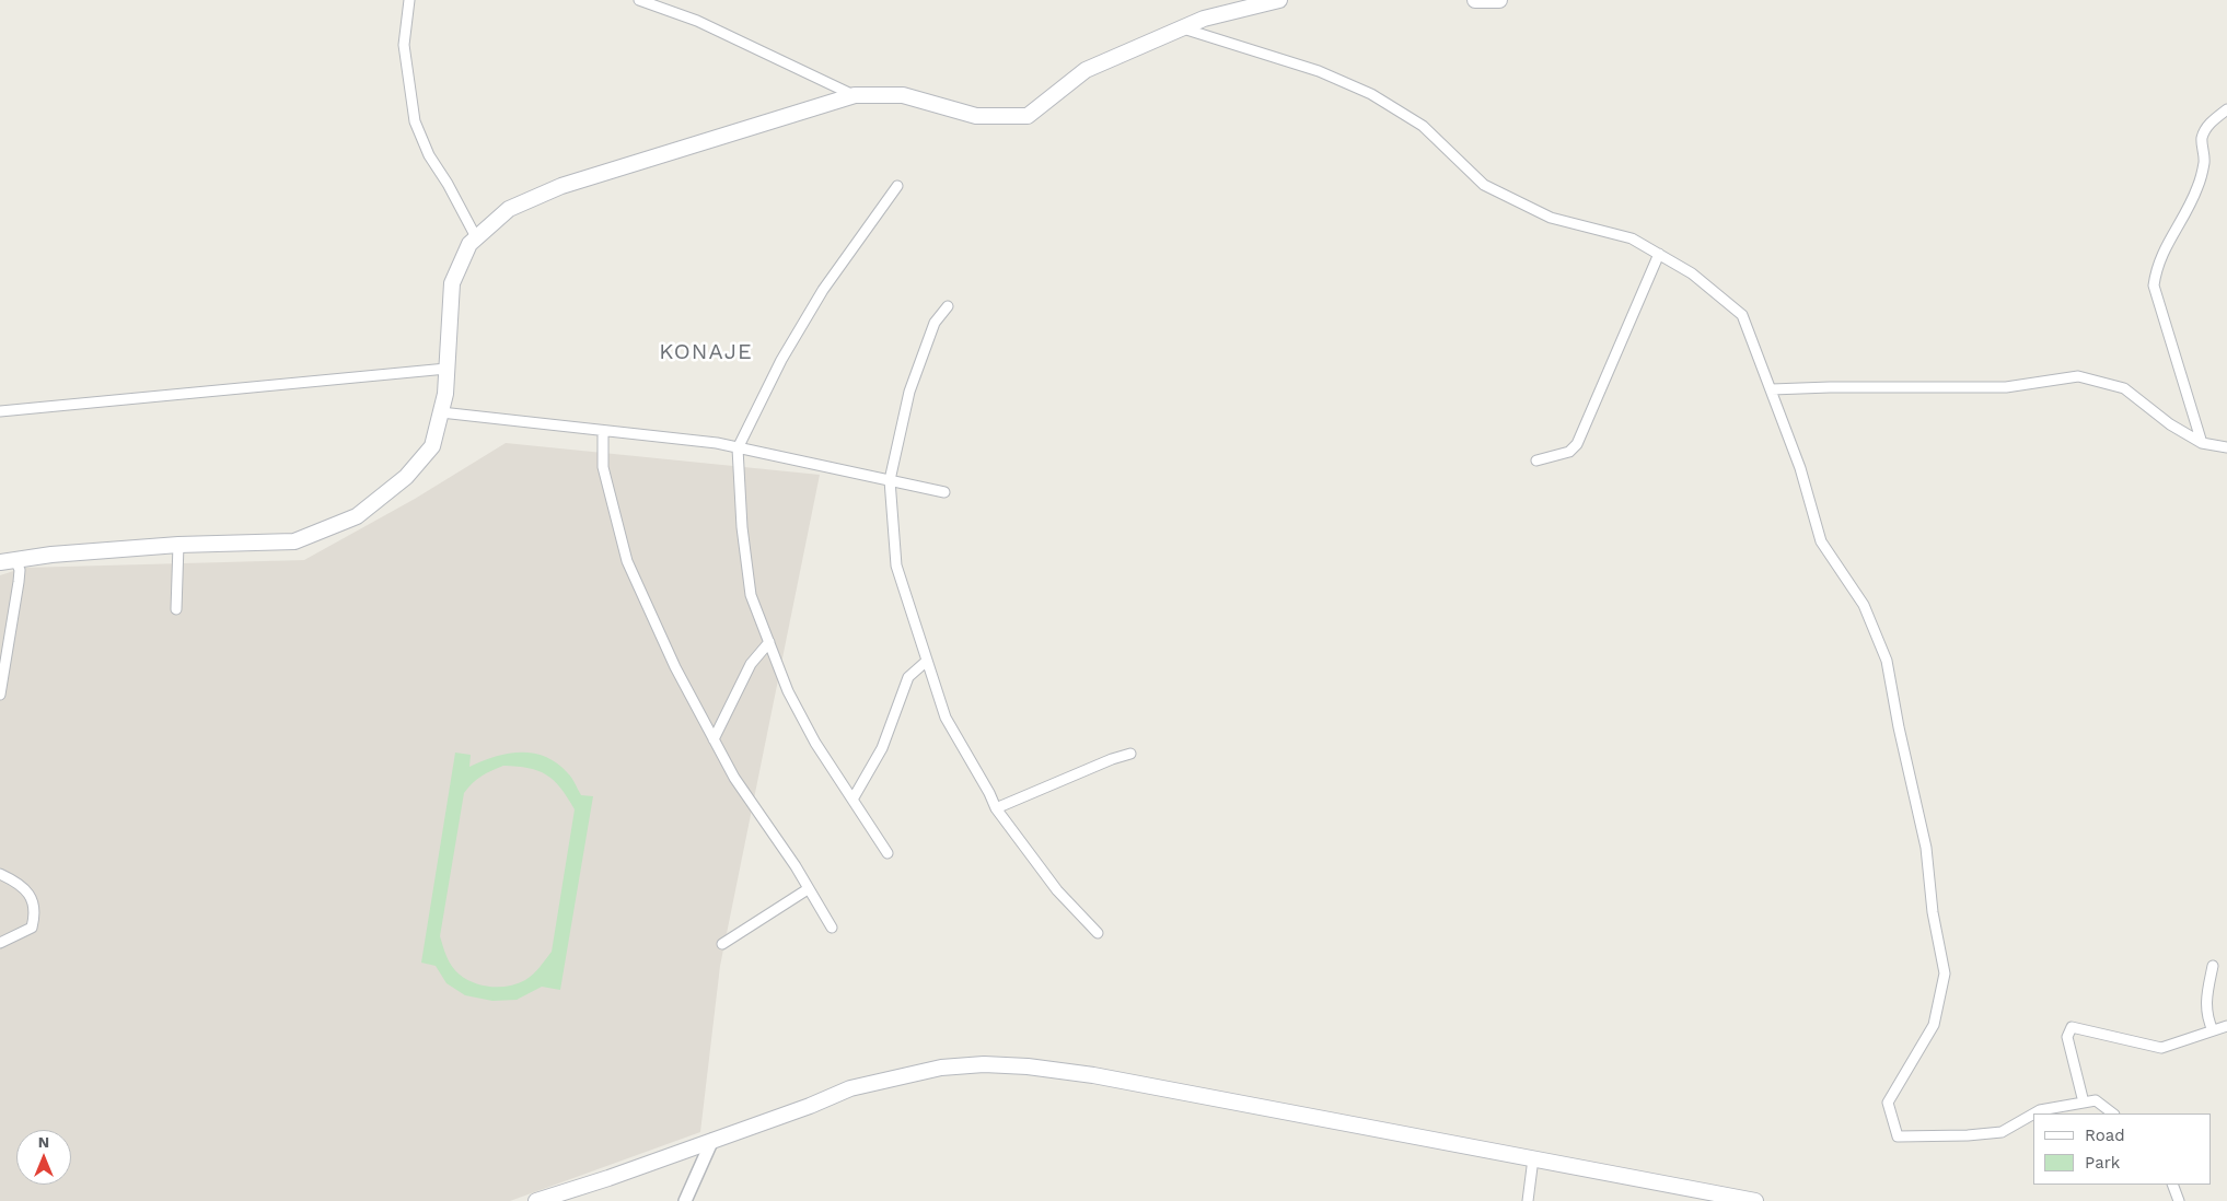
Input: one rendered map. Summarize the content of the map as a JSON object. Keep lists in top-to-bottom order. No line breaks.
{"districts":["KONAJE"],"legend":["Road","Park"],"north":"top"}
